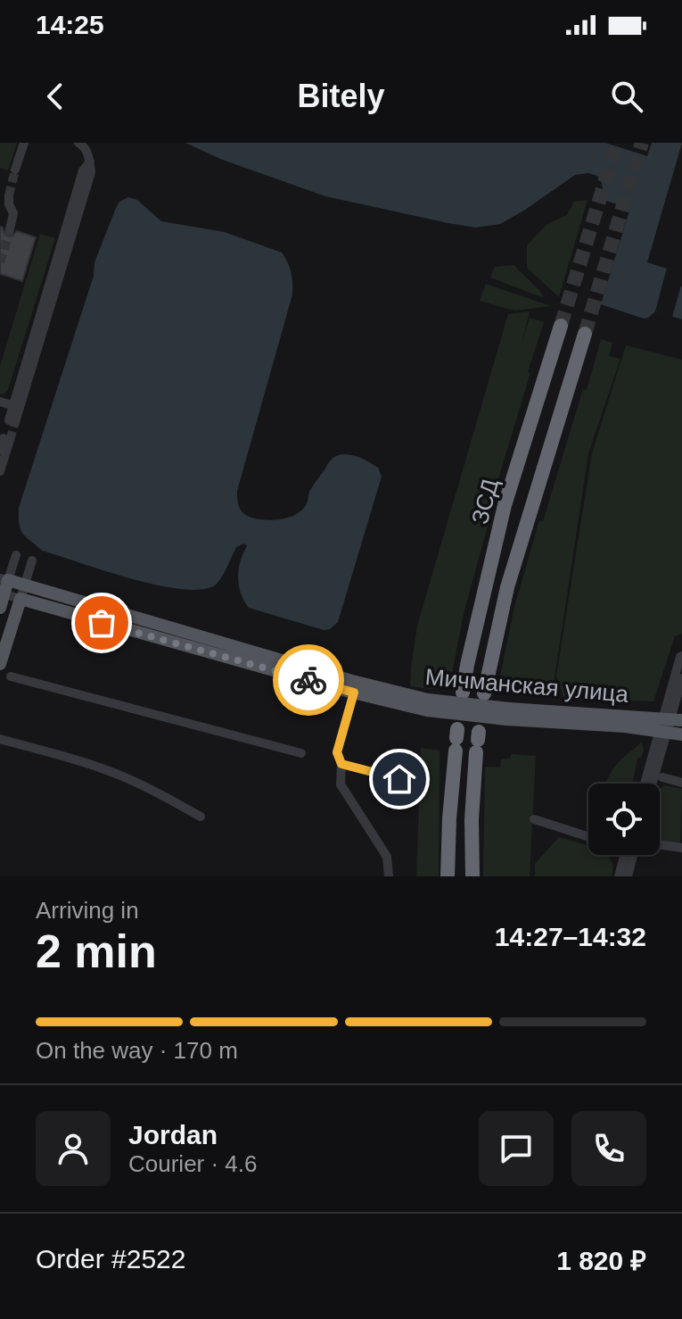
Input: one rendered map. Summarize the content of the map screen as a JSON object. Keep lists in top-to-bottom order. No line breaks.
{"streets":{"highway":["ЗСД"],"main road":["Мичманская улица"]},"page":{"status":"14:25","header":"Bitely","heading":["2 min","Arriving in","14:27–14:32"],"panel":["Jordan","Courier · 4.6","Order #2522","1 820 ₽"],"bar":"On the way · 170 m"}}
